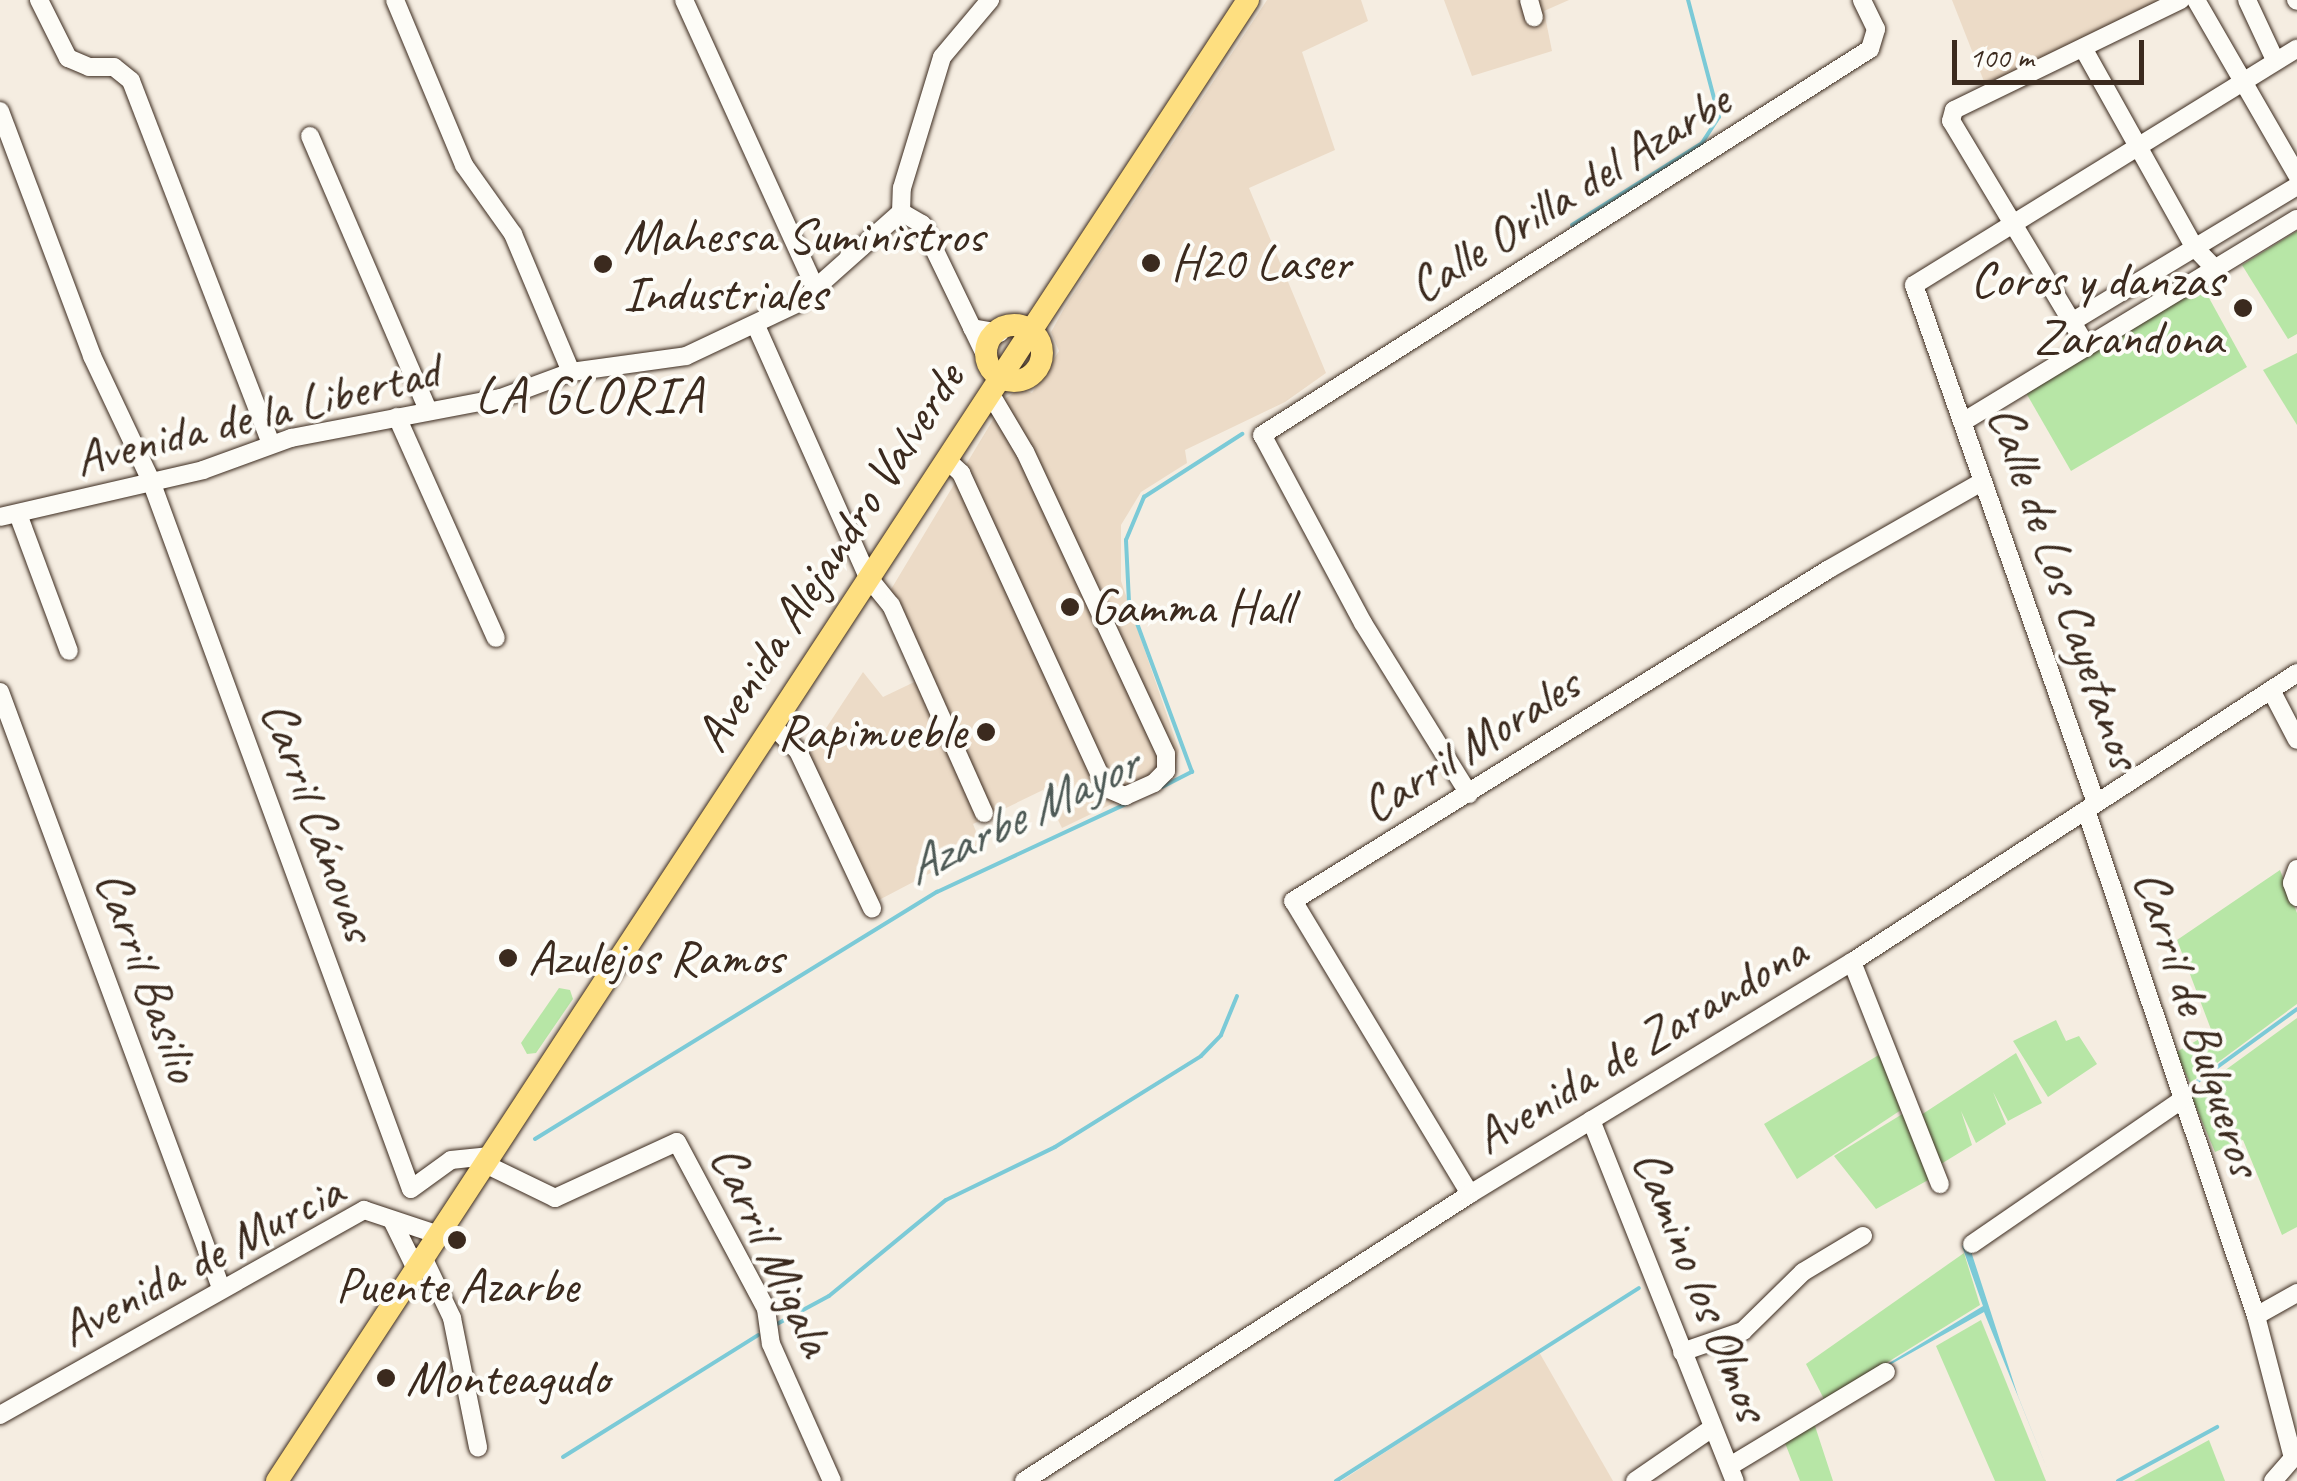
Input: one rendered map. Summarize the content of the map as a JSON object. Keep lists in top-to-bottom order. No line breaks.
{"streets":{"main road":["Avenida Alejandro Valverde"],"street":["Calle Orilla del Azarbe","Avenida de la Libertad","Calle de Los Cayetanos","Carril Morales","Carril Cánovas","Carril Basilio","Carril de Bulgueros","Avenida de Zarandona","Carril Migala","Avenida de Murcia","Camino los Olmos"]},"crossings":[["Calle Orilla del Azarbe","Carril Morales"],["Avenida de la Libertad","Carril Cánovas"],["Avenida Alejandro Valverde","Carril Cánovas"],["Avenida Alejandro Valverde","Carril Migala"],["Avenida Alejandro Valverde","Avenida de Murcia"],["Calle de Los Cayetanos","Carril Morales"],["Calle de Los Cayetanos","Carril de Bulgueros"],["Calle de Los Cayetanos","Avenida de Zarandona"],["Carril Morales","Avenida de Zarandona"],["Carril Cánovas","Carril Migala"],["Carril Basilio","Avenida de Murcia"],["Carril de Bulgueros","Avenida de Zarandona"],["Avenida de Zarandona","Camino los Olmos"]],"districts":["LA GLORIA"],"water":["Azarbe Mayor"],"places":["H20 Laser","Mahessa Suministros Industriales","Coros y danzas Zarandona","Gamma Hall","Rapimueble","Azulejos Ramos","Puente Azarbe","Monteagudo"],"scale_bar":"100 m"}
